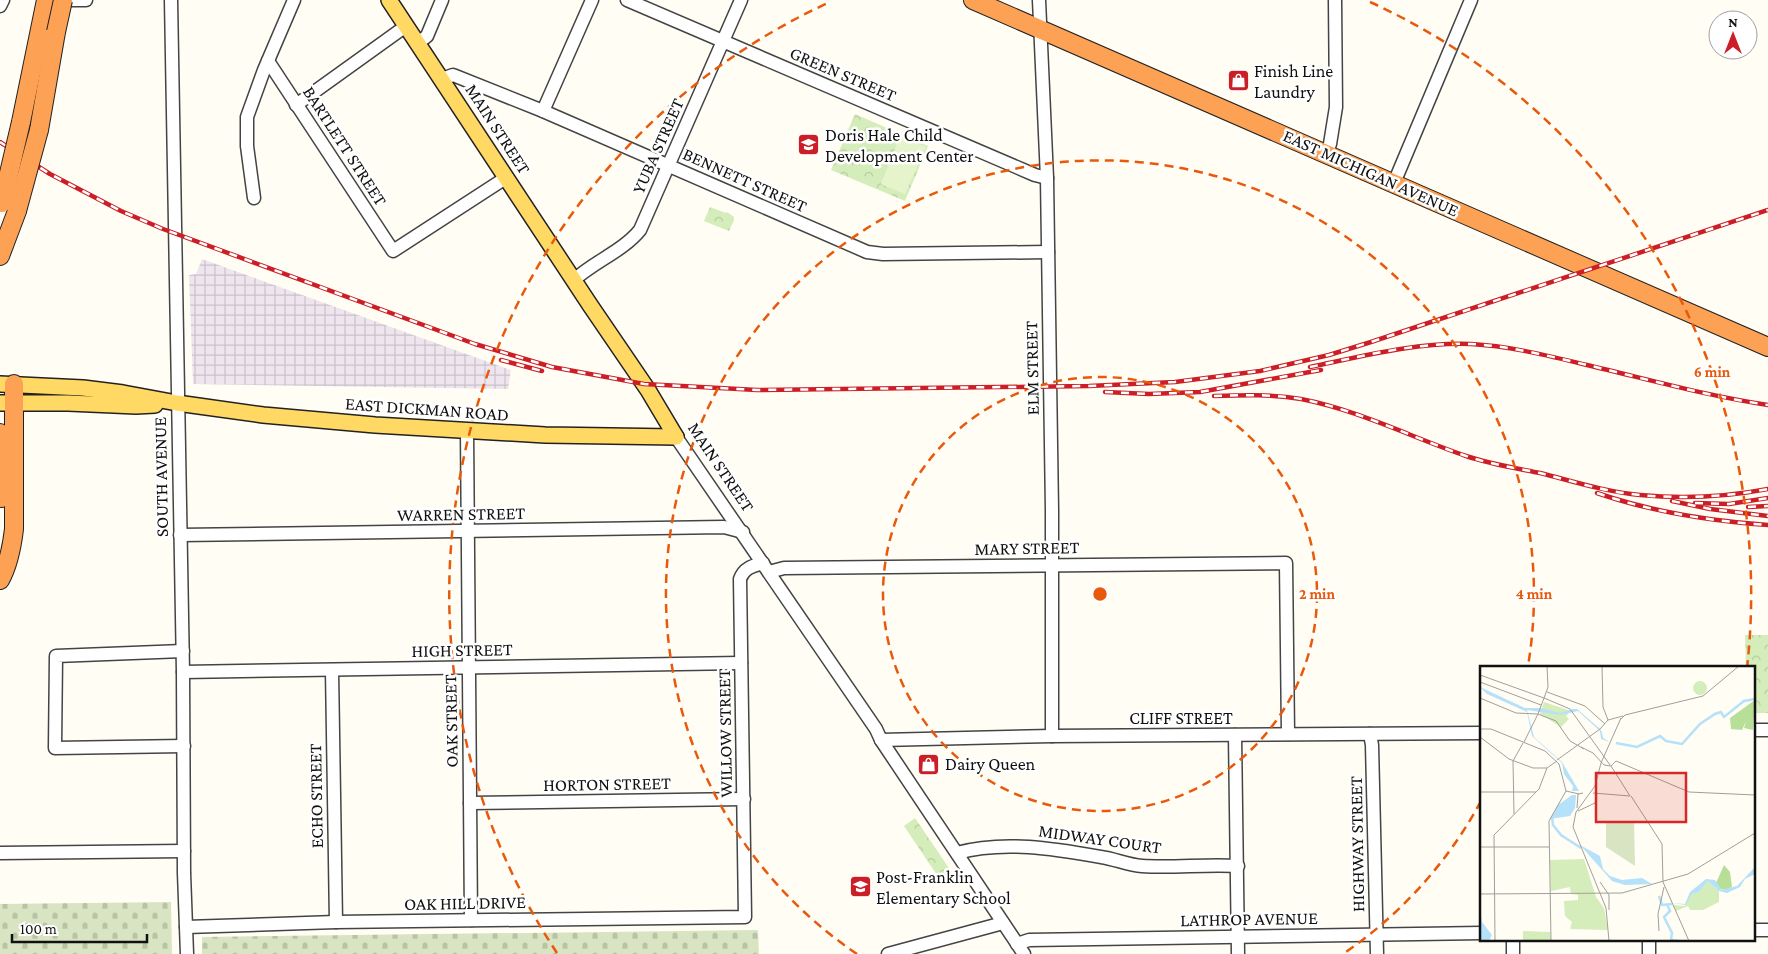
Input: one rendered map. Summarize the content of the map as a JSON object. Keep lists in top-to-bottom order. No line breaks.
{"streets":{"highway":["EAST MICHIGAN AVENUE"],"main road":["MAIN STREET","EAST DICKMAN ROAD"],"street":["GREEN STREET","BARTLETT STREET","YUBA STREET","BENNETT STREET","ELM STREET","SOUTH AVENUE","WARREN STREET","MARY STREET","HIGH STREET","CLIFF STREET","OAK STREET","WILLOW STREET","HORTON STREET","ECHO STREET","MIDWAY COURT","HIGHWAY STREET","OAK HILL DRIVE","LATHROP AVENUE"]},"crossings":[["GREEN STREET","YUBA STREET"],["GREEN STREET","ELM STREET"],["MAIN STREET","BARTLETT STREET"],["MAIN STREET","YUBA STREET"],["MAIN STREET","BENNETT STREET"],["MAIN STREET","EAST DICKMAN ROAD"],["MAIN STREET","WARREN STREET"],["MAIN STREET","MARY STREET"],["MAIN STREET","CLIFF STREET"],["MAIN STREET","WILLOW STREET"],["MAIN STREET","MIDWAY COURT"],["MAIN STREET","LATHROP AVENUE"],["YUBA STREET","BENNETT STREET"],["EAST MICHIGAN AVENUE","ELM STREET"],["BENNETT STREET","ELM STREET"],["ELM STREET","MARY STREET"],["ELM STREET","CLIFF STREET"],["EAST DICKMAN ROAD","SOUTH AVENUE"],["EAST DICKMAN ROAD","OAK STREET"],["SOUTH AVENUE","WARREN STREET"],["SOUTH AVENUE","HIGH STREET"],["SOUTH AVENUE","OAK HILL DRIVE"],["WARREN STREET","OAK STREET"],["MARY STREET","CLIFF STREET"],["MARY STREET","WILLOW STREET"],["HIGH STREET","OAK STREET"],["HIGH STREET","WILLOW STREET"],["HIGH STREET","ECHO STREET"],["CLIFF STREET","HIGHWAY STREET"],["OAK STREET","HORTON STREET"],["OAK STREET","OAK HILL DRIVE"],["WILLOW STREET","HORTON STREET"],["WILLOW STREET","OAK HILL DRIVE"],["ECHO STREET","OAK HILL DRIVE"],["HIGHWAY STREET","LATHROP AVENUE"]],"places":{"shop":["Finish Line Laundry","Dairy Queen"],"school or university":["Doris Hale Child Development Center","Post-Franklin Elementary School"]},"scale_bar":"100 m","north":"top","rings":["6 min","2 min","4 min"]}
